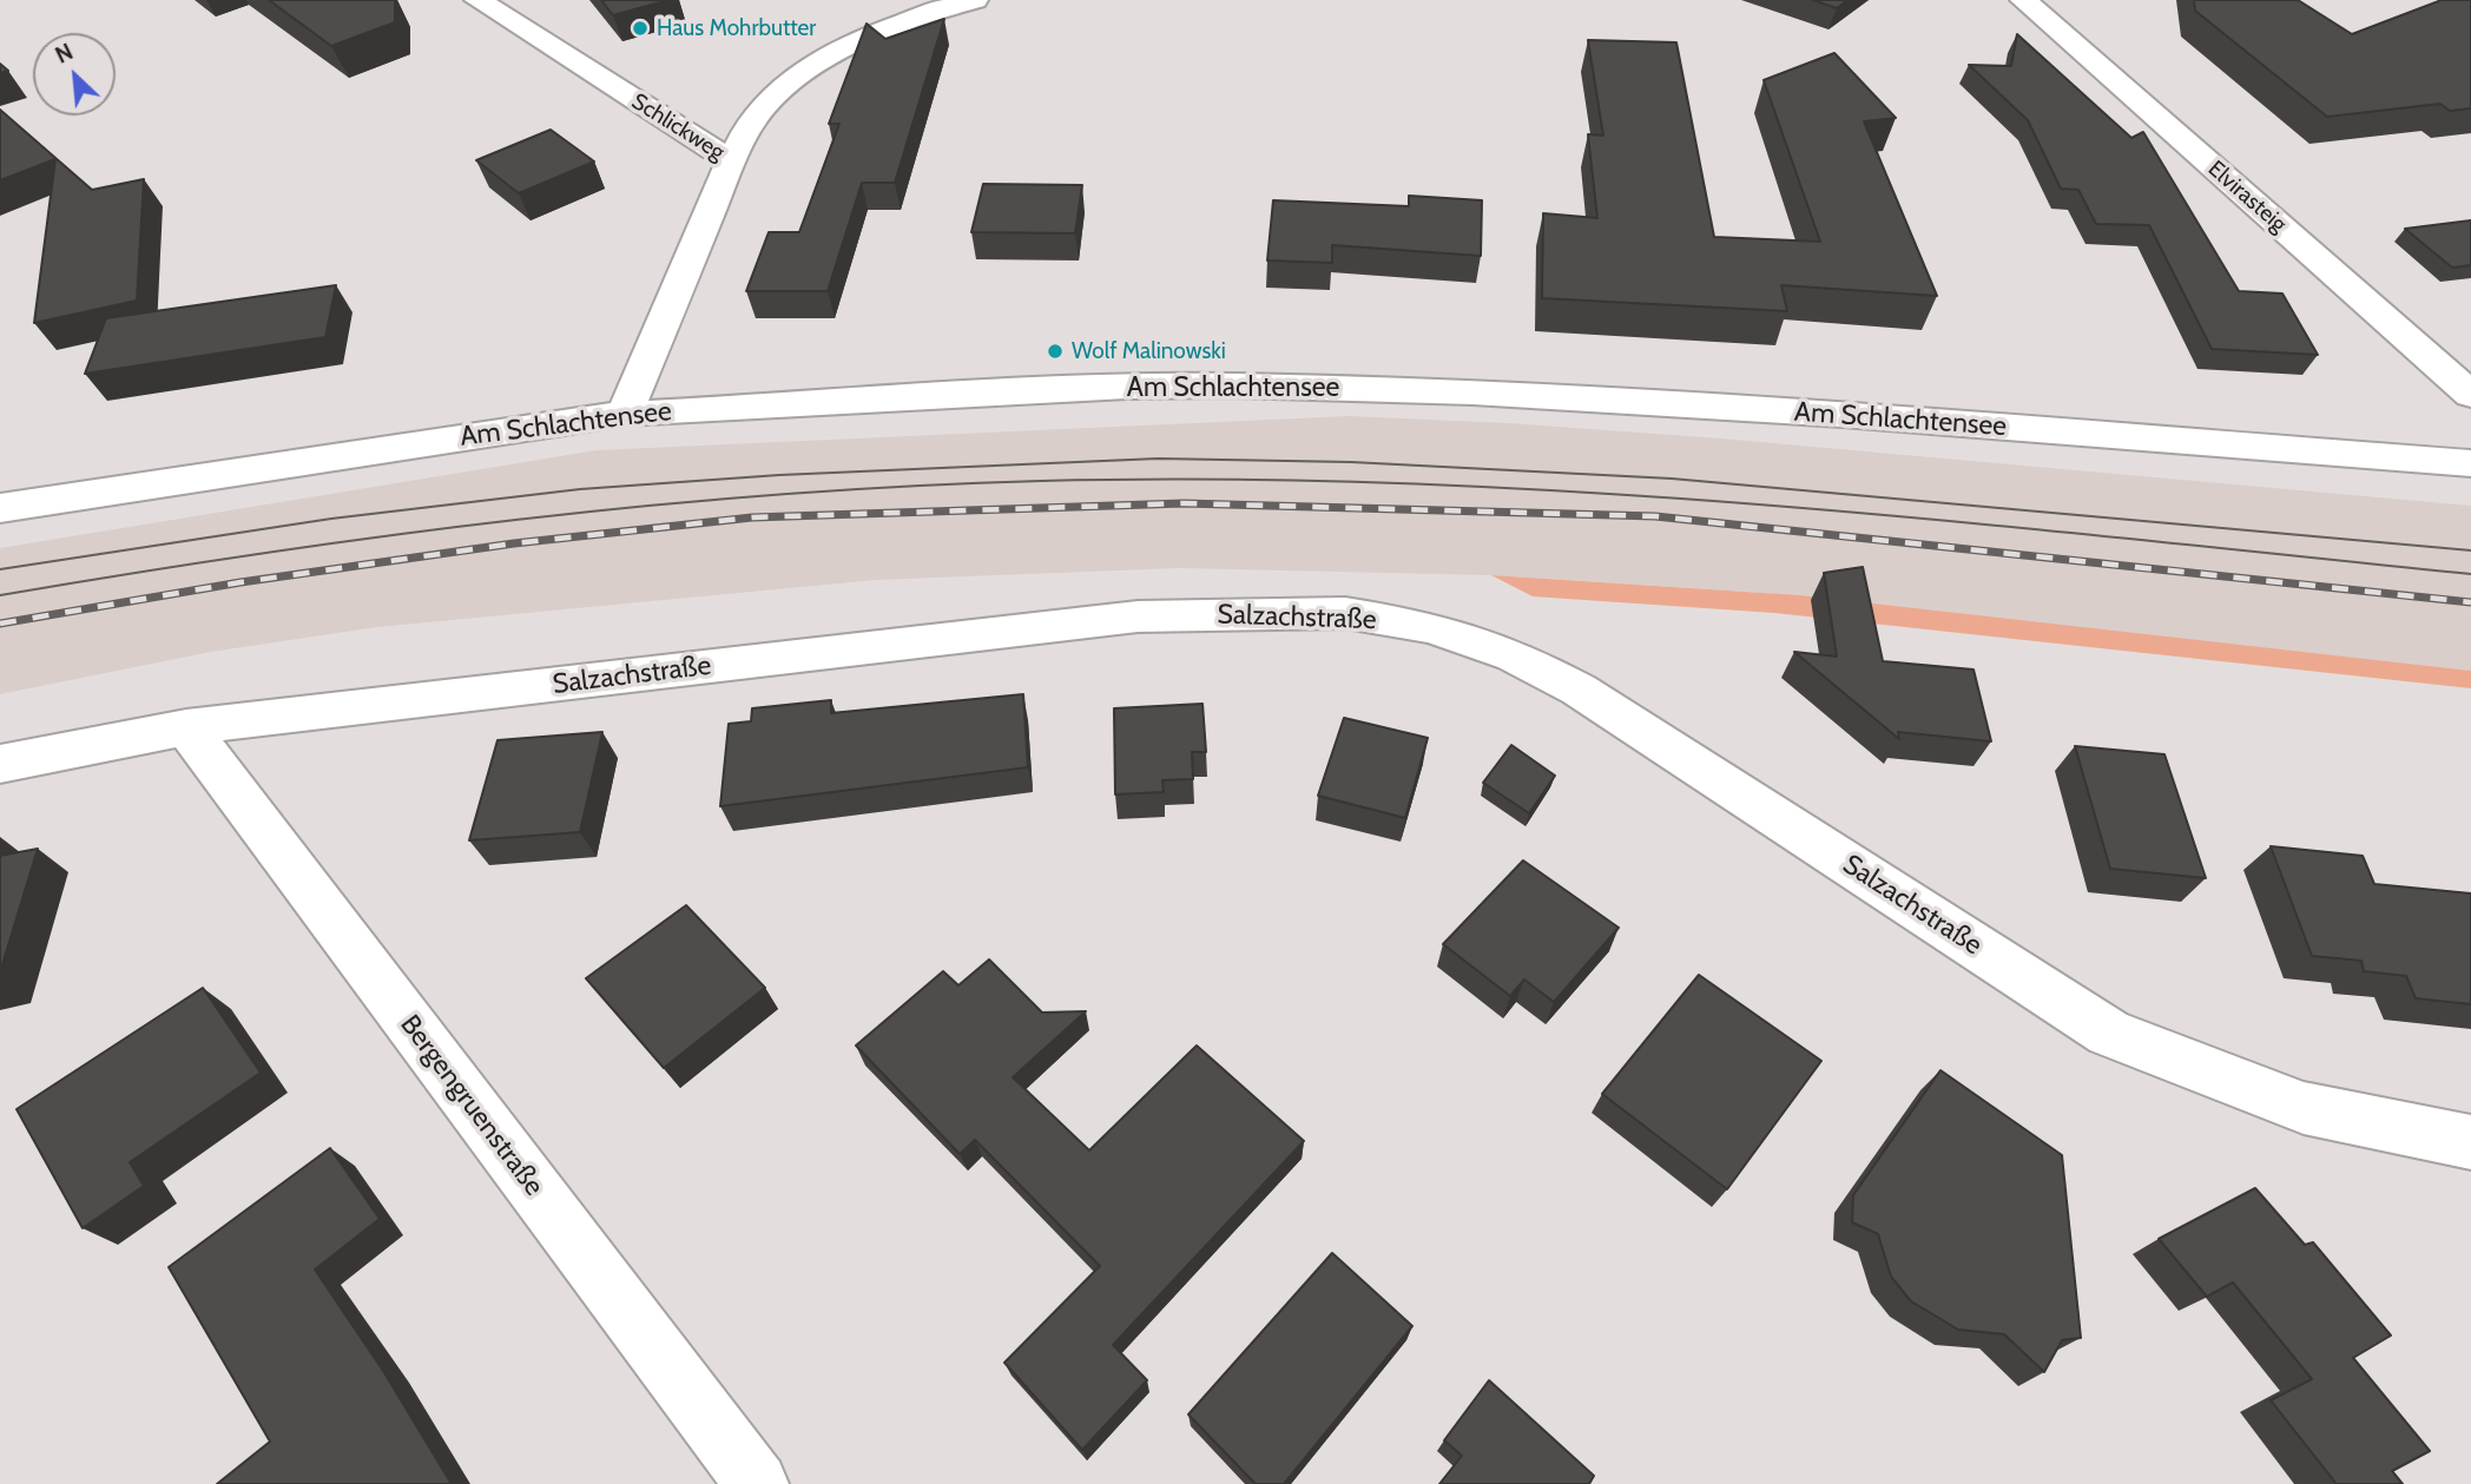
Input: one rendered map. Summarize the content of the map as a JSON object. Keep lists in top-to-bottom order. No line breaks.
{"streets":{"street":["Schlickweg","Elvirasteig","Am Schlachtensee","Salzachstraße","Bergengruenstraße"]},"crossings":[["Schlickweg","Am Schlachtensee"],["Salzachstraße","Bergengruenstraße"]],"places":["Haus Mohrbutter","Wolf Malinowski"],"north":"top left"}
